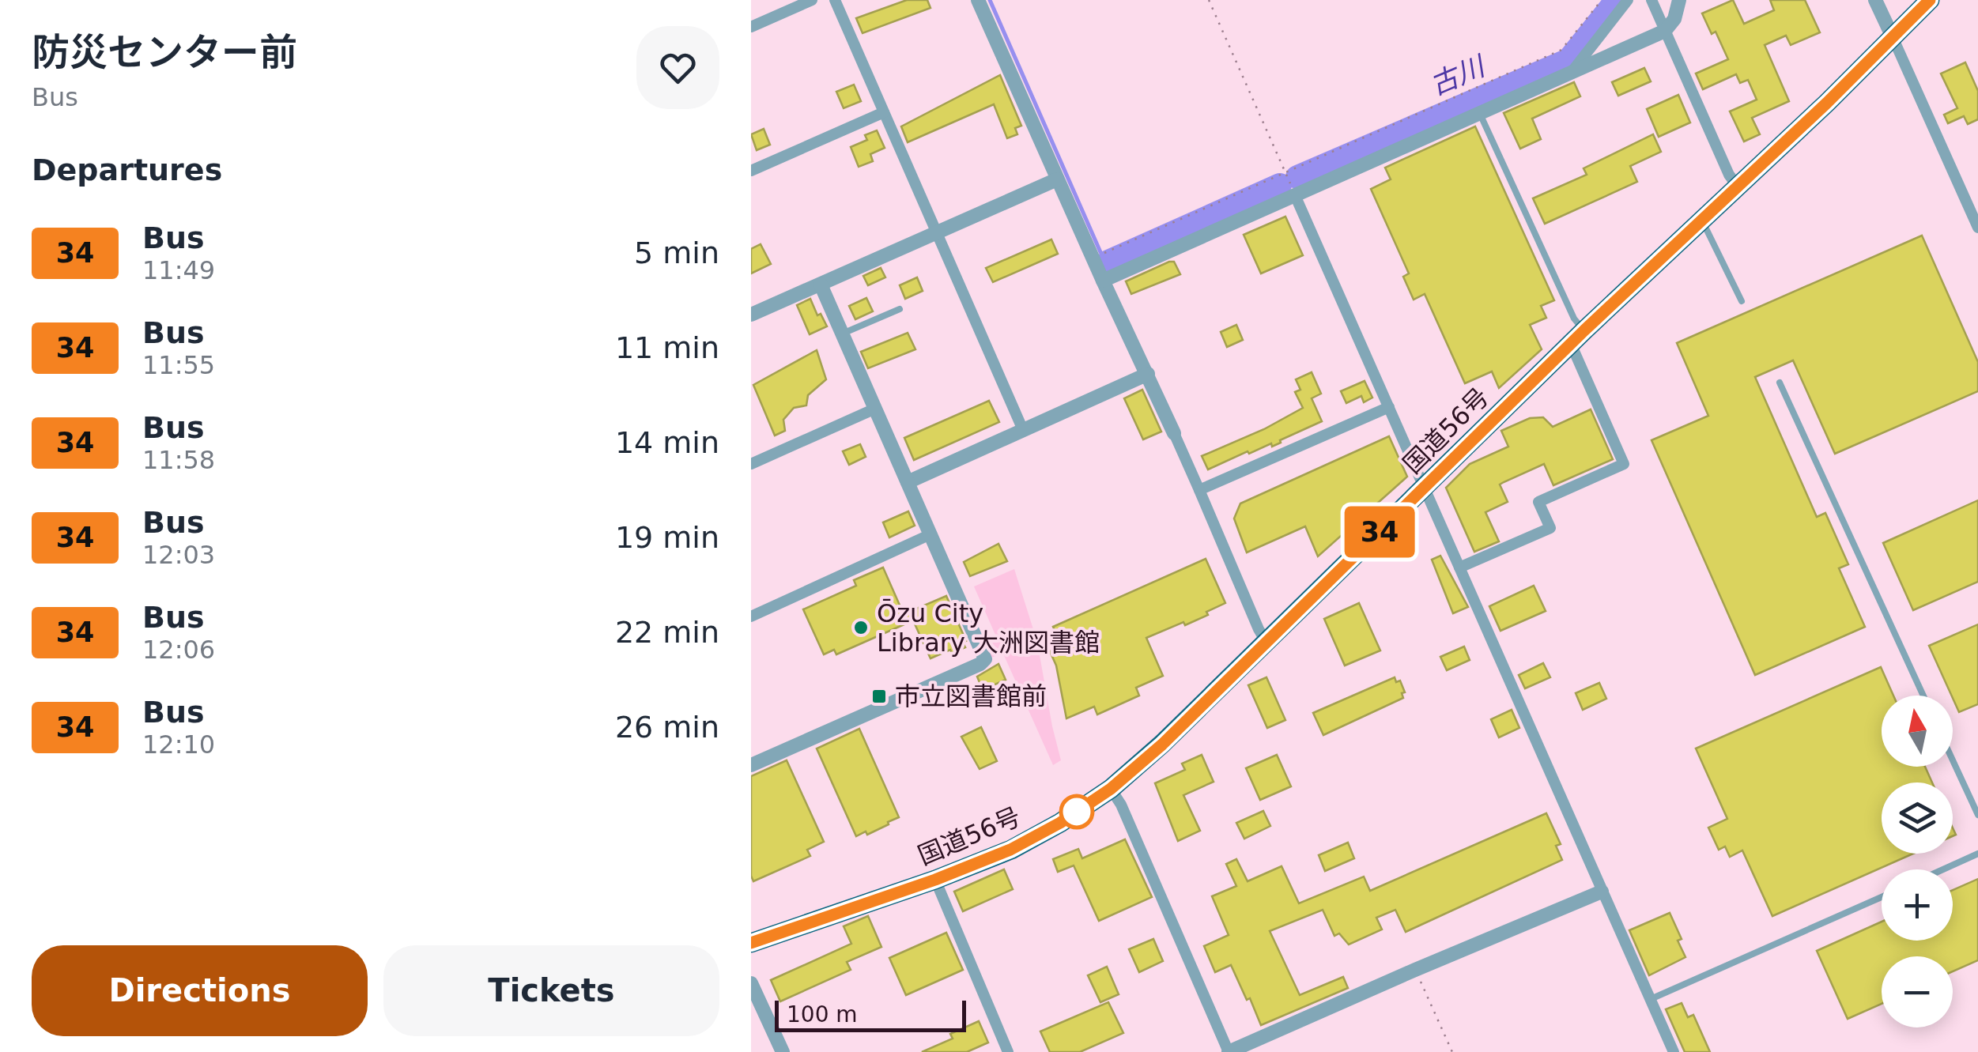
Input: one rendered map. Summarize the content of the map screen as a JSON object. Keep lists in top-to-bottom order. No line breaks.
{"streets":{"highway":["国道56号"]},"water":["古川"],"places":{"other":["Ōzu City Library 大洲図書館"],"transit":["市立図書館前"]},"lines":["bus line 34"],"scale_bar":"100 m","north":"top","page":{"heading":[["防災センター前","Bus"],"Departures"],"on_map":"34","list":[{"mark":"34","name":"Bus","note":"11:49","value":"5 min"},{"mark":"34","name":"Bus","note":"11:55","value":"11 min"},{"mark":"34","name":"Bus","note":"11:58","value":"14 min"},{"mark":"34","name":"Bus","note":"12:03","value":"19 min"},{"mark":"34","name":"Bus","note":"12:06","value":"22 min"},{"mark":"34","name":"Bus","note":"12:10","value":"26 min"}],"map_buttons":["+","−"],"buttons":["Directions","Tickets"],"scale":"100 m"}}
